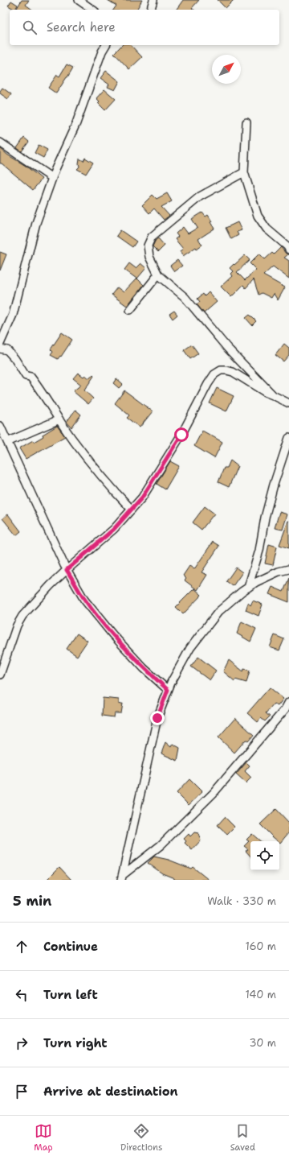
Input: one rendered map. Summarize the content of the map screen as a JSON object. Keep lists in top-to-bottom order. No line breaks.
{"north":"top right","page":{"search":"Search here","heading":["5 min","Walk · 330 m"],"list":[["Continue","160 m"],["Turn left","140 m"],["Turn right","30 m"],"Arrive at destination"],"nav":["Map","Directions","Saved"]}}
